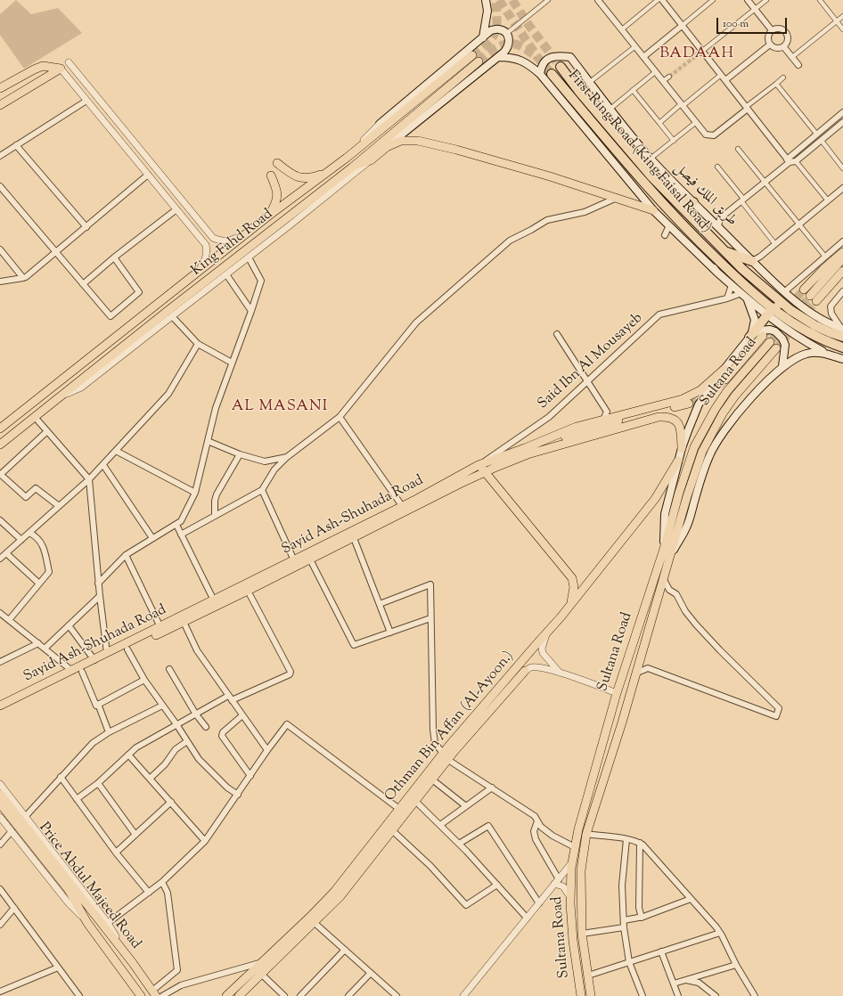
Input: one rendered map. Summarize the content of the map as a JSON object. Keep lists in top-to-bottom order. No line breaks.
{"streets":{"highway":["First Ring Road (King Faisal Road)"],"main road":["طريق الملك فيصل","King Fahd Road","Sultana Road","Sayid Ash-Shuhada Road","Othman Bin Affan (Al-Ayoon.)","Price Abdul Majeed Road"],"street":["Said Ibn Al Mousayeb"]},"crossings":[["First Ring Road (King Faisal Road)","طريق الملك فيصل"],["Said Ibn Al Mousayeb","Sayid Ash-Shuhada Road"]],"districts":["BADAAH","AL MASANI"],"scale_bar":"100 m"}
